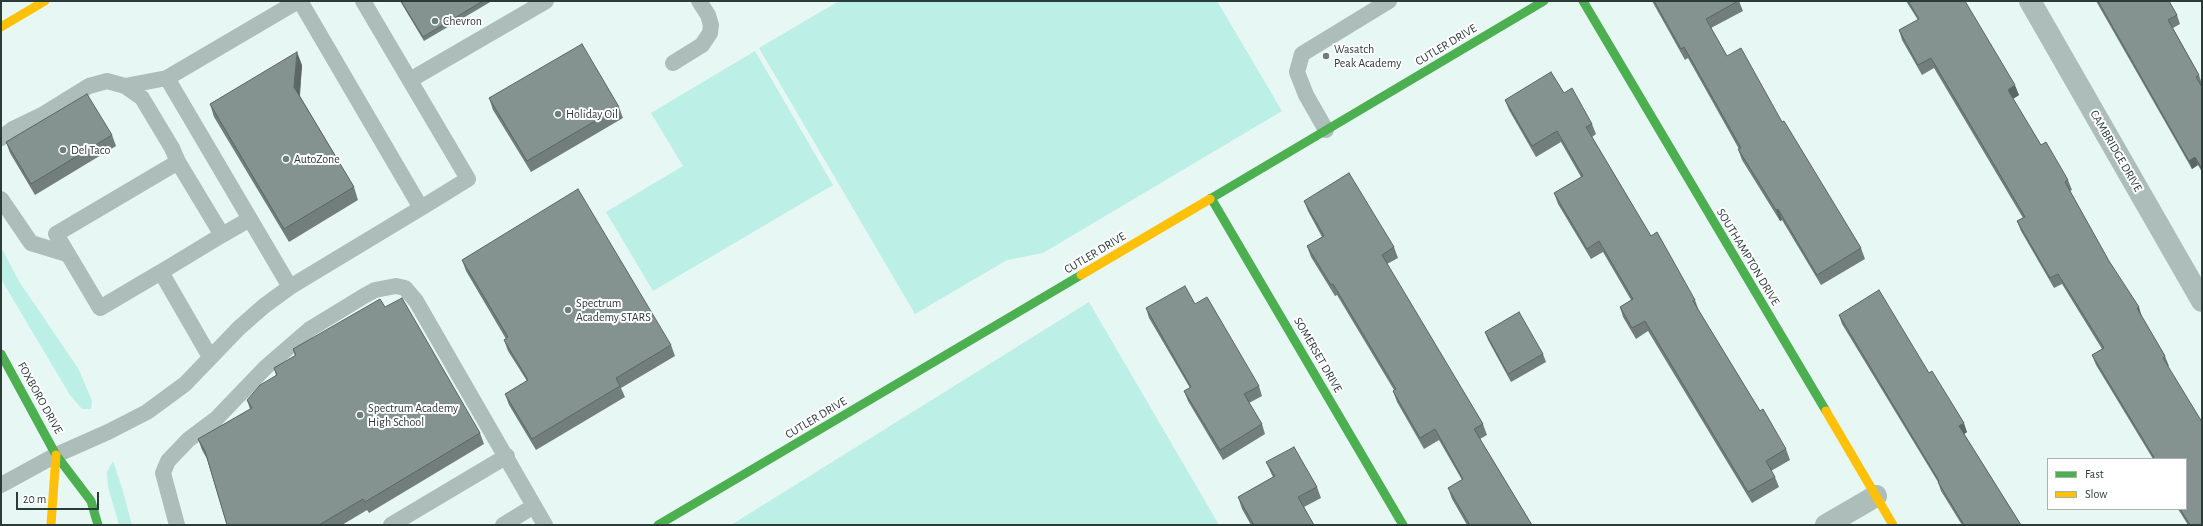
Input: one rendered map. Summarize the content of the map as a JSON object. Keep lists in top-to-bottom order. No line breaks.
{"streets":{"street":["CUTLER DRIVE","CAMBRIDGE DRIVE","SOUTHAMPTON DRIVE","SOMERSET DRIVE","FOXBORO DRIVE"]},"crossings":[["CUTLER DRIVE","SOMERSET DRIVE"]],"places":["Chevron","Wasatch Peak Academy","Holiday Oil","Del Taco","AutoZone","Spectrum Academy STARS","Spectrum Academy High School"],"legend":["Fast","Slow"],"scale_bar":"20 m"}
